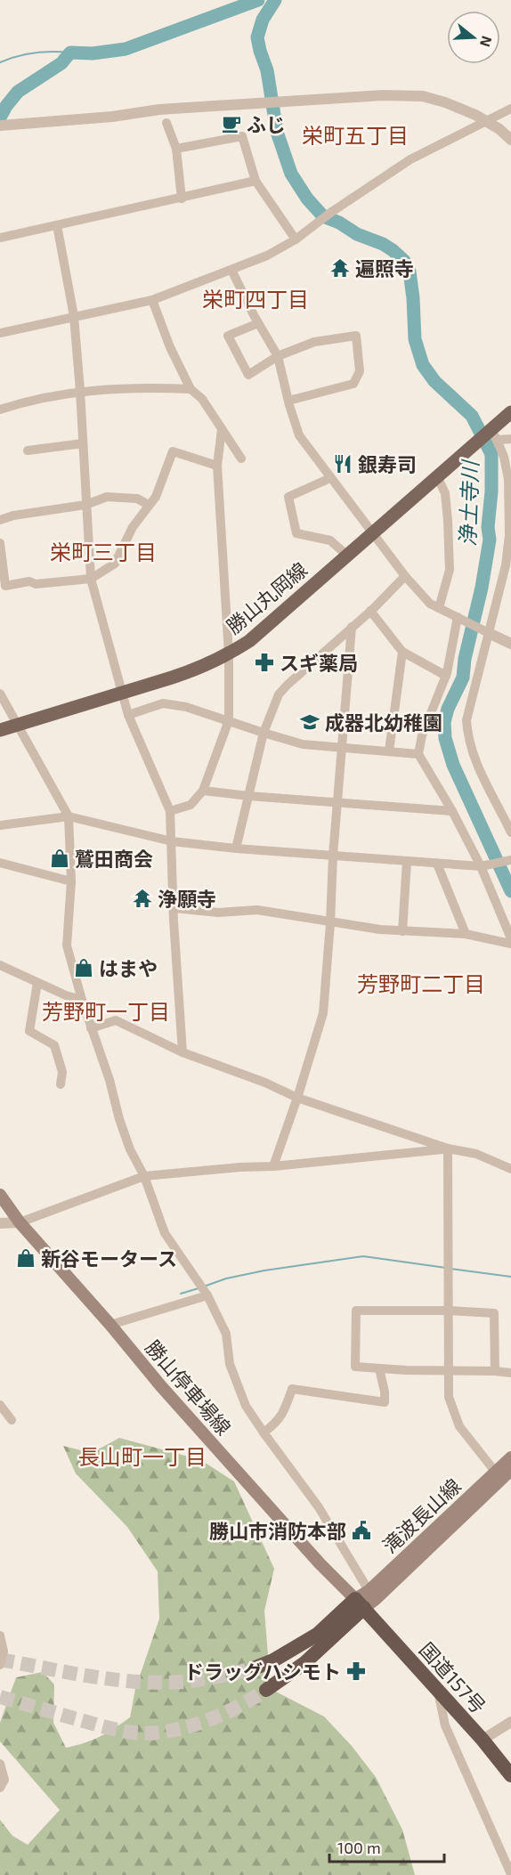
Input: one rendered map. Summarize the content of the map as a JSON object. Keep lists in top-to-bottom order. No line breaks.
{"streets":{"highway":["国道157号"],"main road":["勝山丸岡線","勝山停車場線","滝波長山線"]},"crossings":[["勝山停車場線","滝波長山線"],["勝山停車場線","国道157号"],["滝波長山線","国道157号"]],"districts":["栄町五丁目","栄町四丁目","栄町三丁目","芳野町二丁目","芳野町一丁目","長山町一丁目"],"water":["浄土寺川"],"places":{"cafe":["ふじ"],"temple":["遍照寺","浄願寺"],"restaurant":["銀寿司"],"pharmacy":["スギ薬局","ドラッグハシモト"],"school or university":["成器北幼稚園"],"shop":["鷲田商会","はまや","新谷モータース"],"public building":["勝山市消防本部"]},"scale_bar":"100 m","north":"right"}
